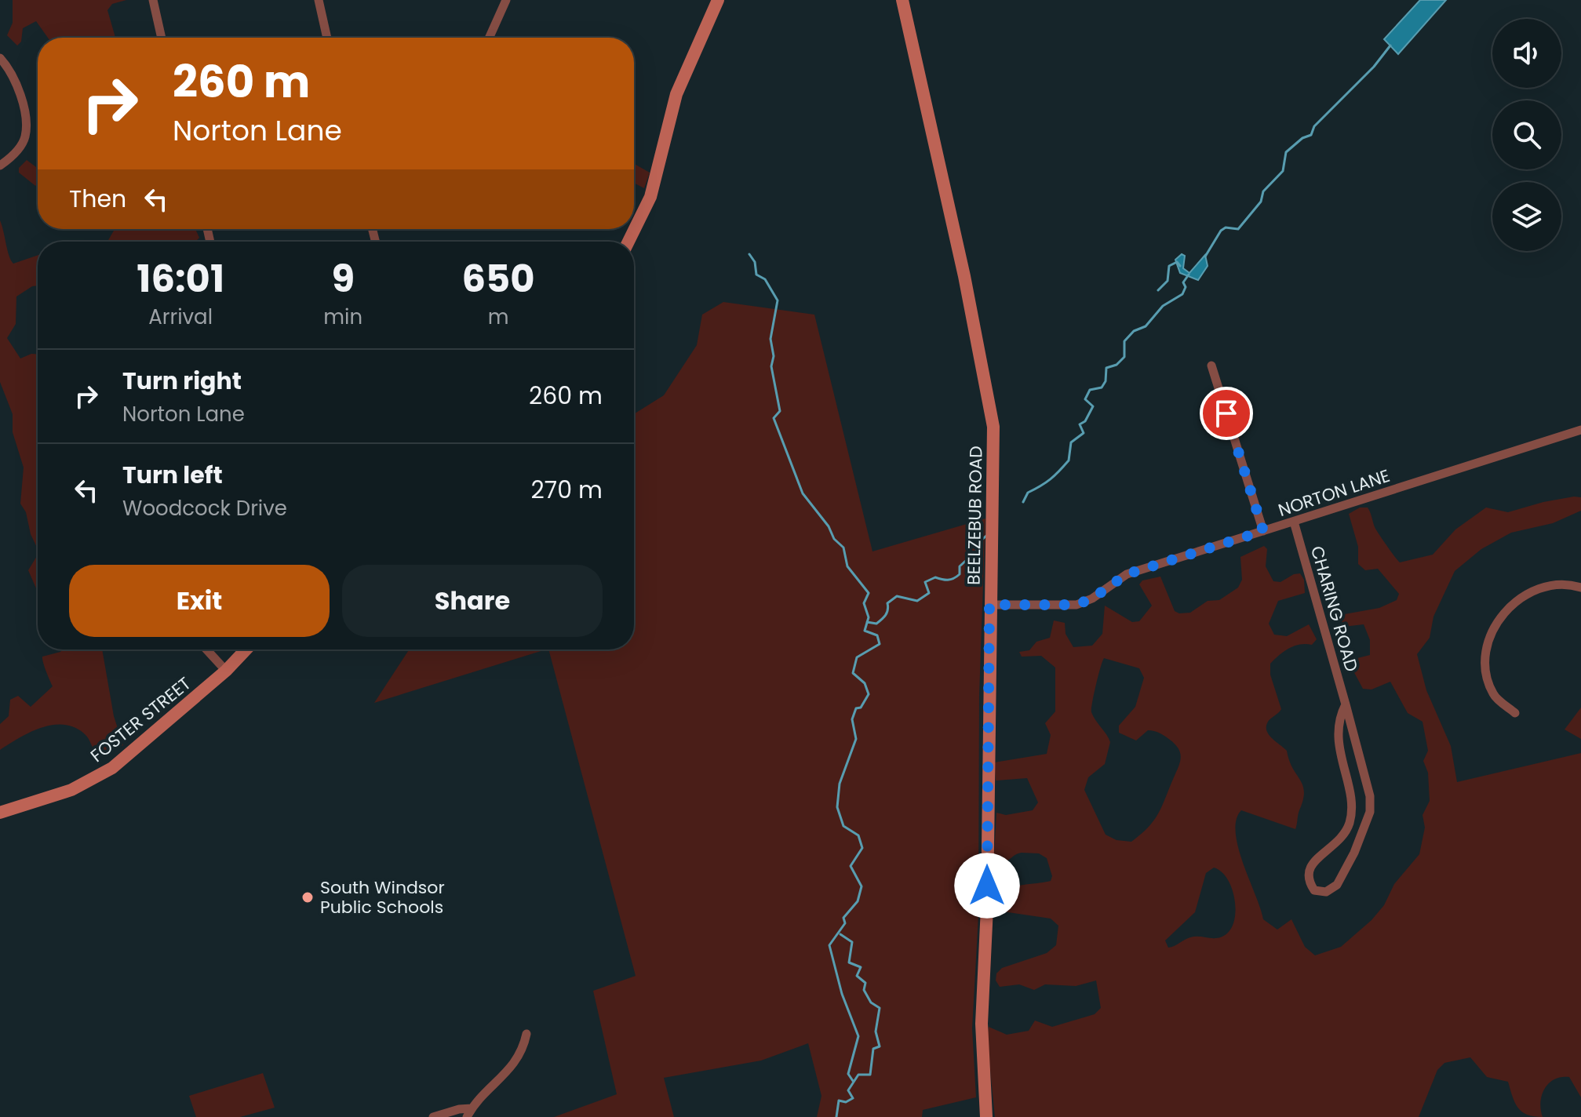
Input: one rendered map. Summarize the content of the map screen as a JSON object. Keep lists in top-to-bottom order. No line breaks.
{"streets":{"street":["NORTON LANE","BEELZEBUB ROAD","CHARING ROAD","FOSTER STREET"]},"crossings":[["NORTON LANE","BEELZEBUB ROAD"],["NORTON LANE","CHARING ROAD"]],"places":["South Windsor Public Schools"],"page":{"turn":["260 m","Norton Lane"],"then":"Then","eta":["16:01","Arrival","9","min","650","m"],"list":[{"name":"Turn right","note":"Norton Lane","value":"260 m"},{"name":"Turn left","note":"Woodcock Drive","value":"270 m"}],"buttons":["Exit","Share"]}}
